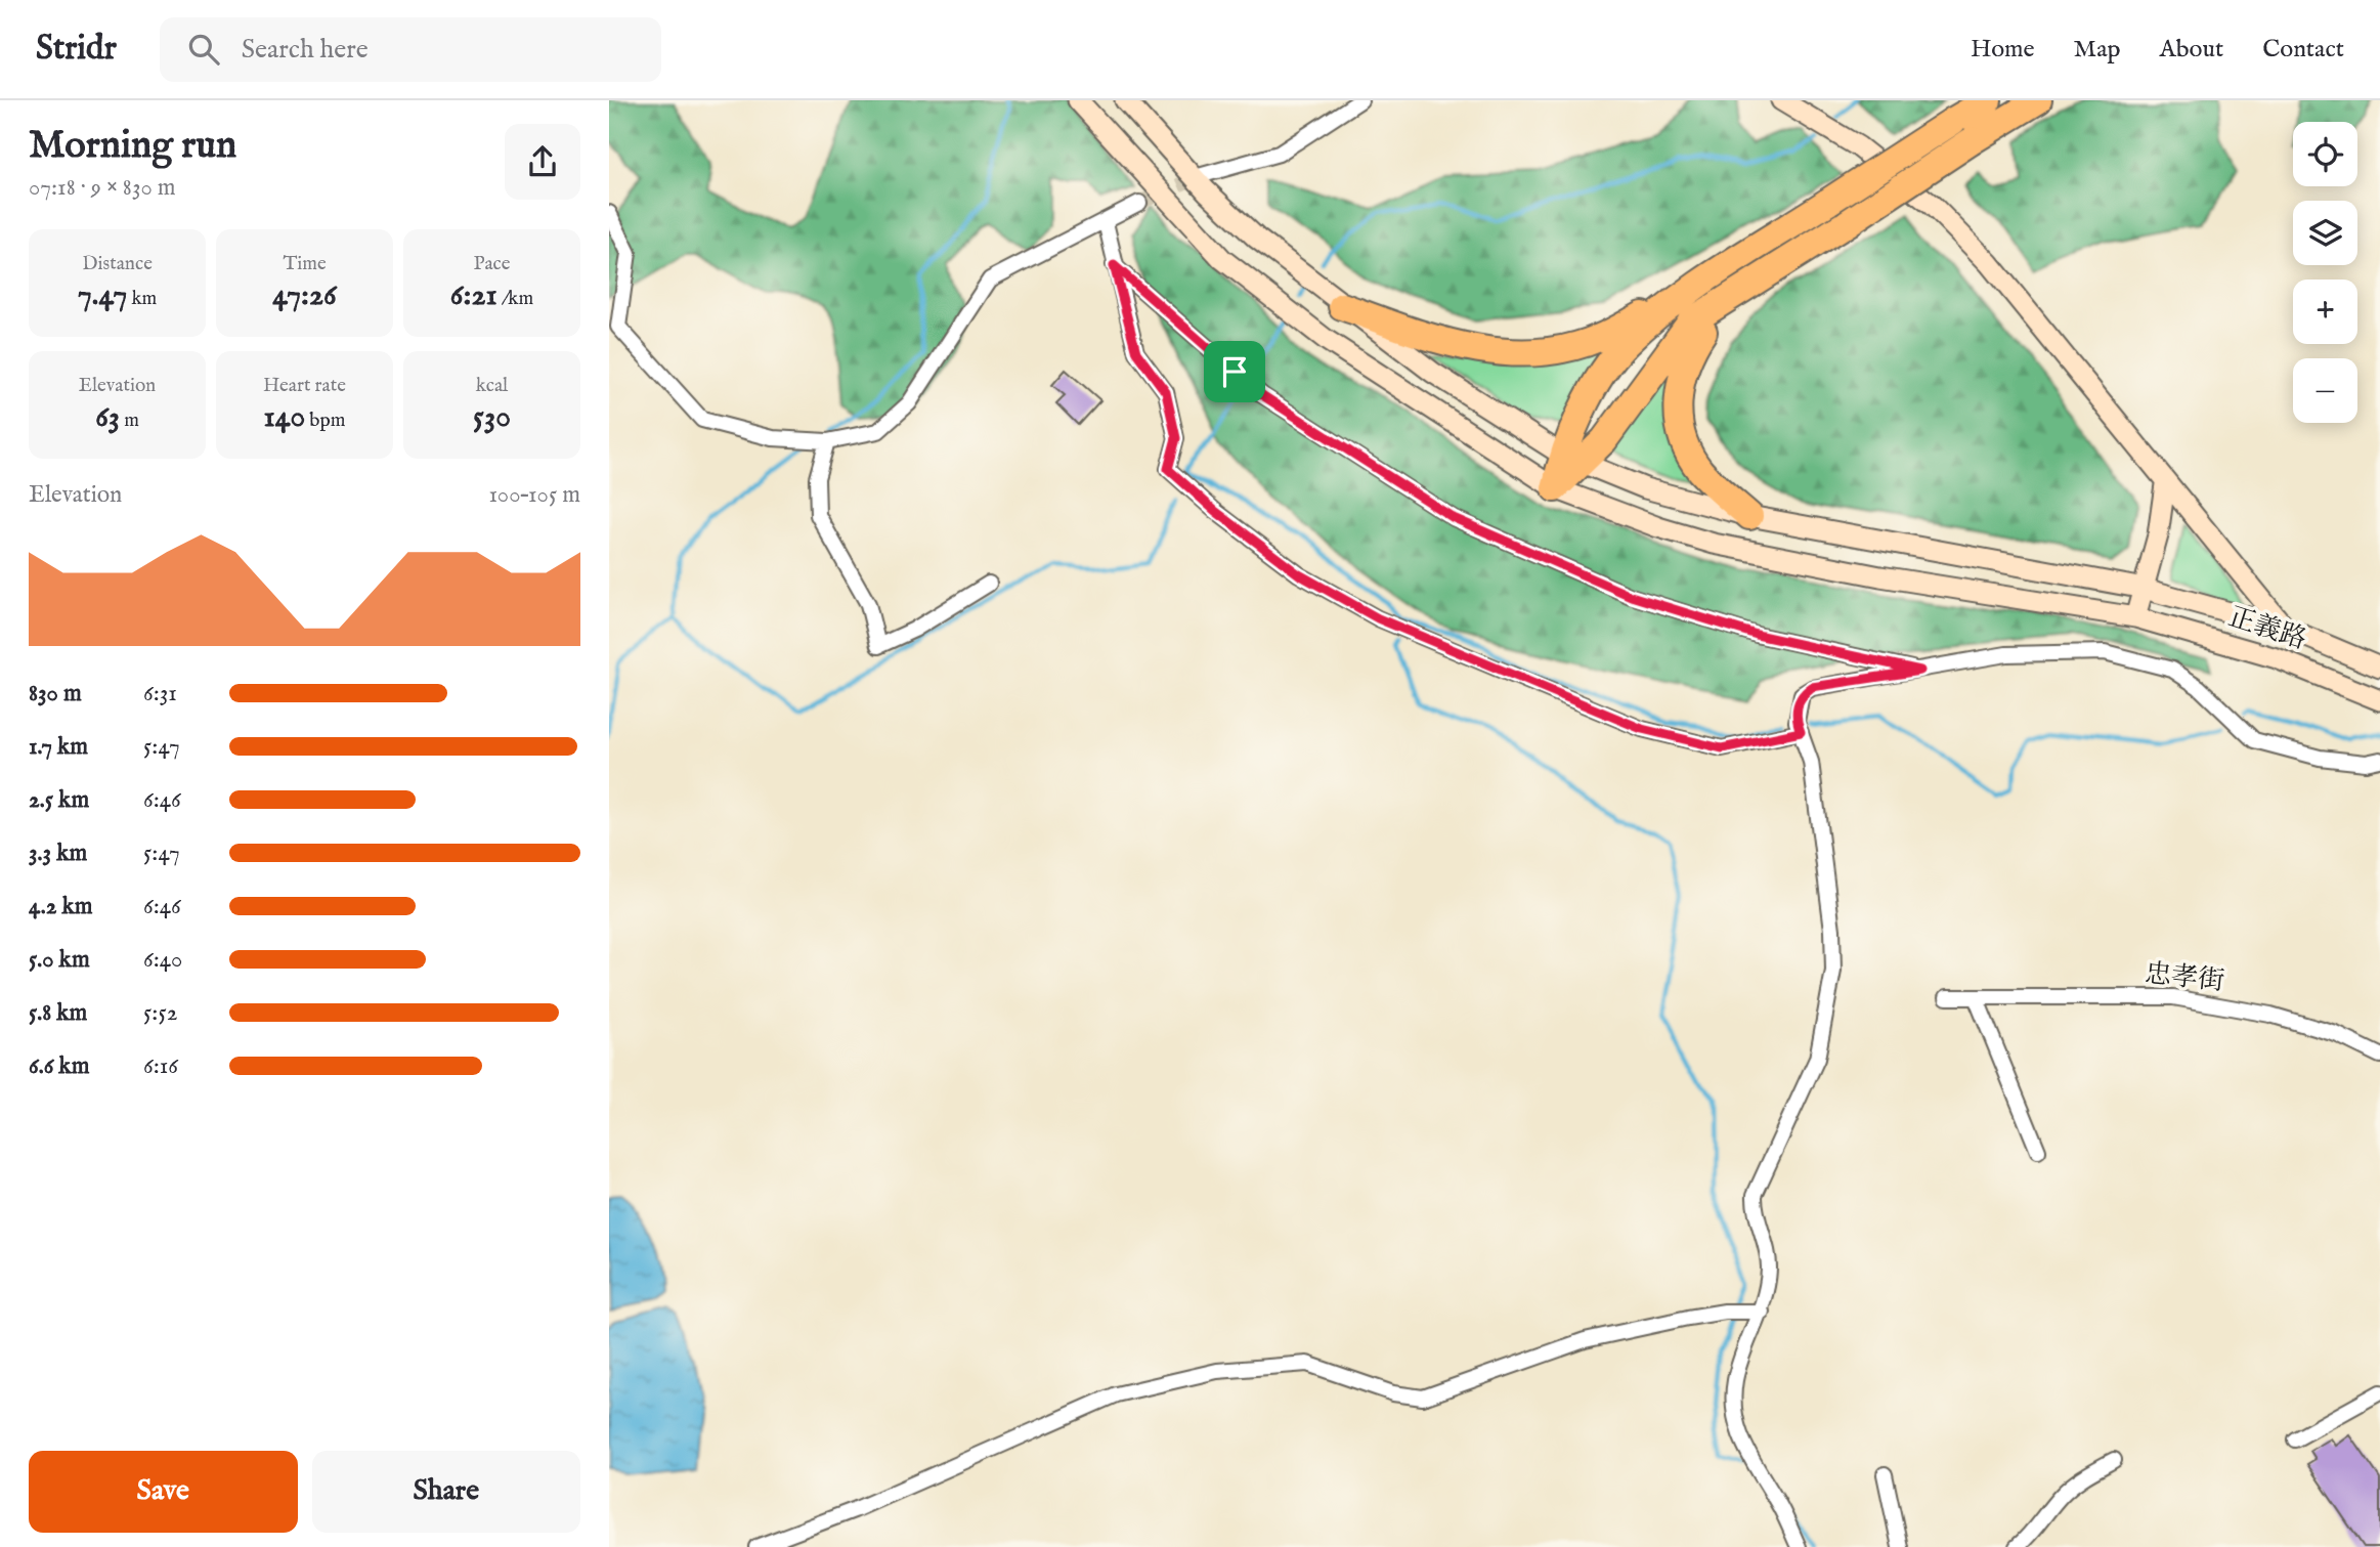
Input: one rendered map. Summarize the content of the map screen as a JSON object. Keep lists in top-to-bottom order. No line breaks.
{"streets":{"main road":["正義路"],"street":["忠孝街"]},"page":{"header":"Stridr","search":"Search here","nav":["Home","Map","About","Contact"],"heading":["Morning run","07:18 · 9 × 830 m"],"map_buttons":["+","−"],"stats":[["Distance","7.47 km"],["Time","47:26"],["Pace","6:21 /km"],["Elevation","63 m"],["Heart rate","140 bpm"],["kcal","530"]],"chart":["Elevation","100–105 m"],"list":[{"name":"830 m","note":"6:31"},{"name":"1.7 km","note":"5:47"},{"name":"2.5 km","note":"6:46"},{"name":"3.3 km","note":"5:47"},{"name":"4.2 km","note":"6:46"},{"name":"5.0 km","note":"6:40"},{"name":"5.8 km","note":"5:52"},{"name":"6.6 km","note":"6:16"}],"buttons":["Save","Share"]}}
